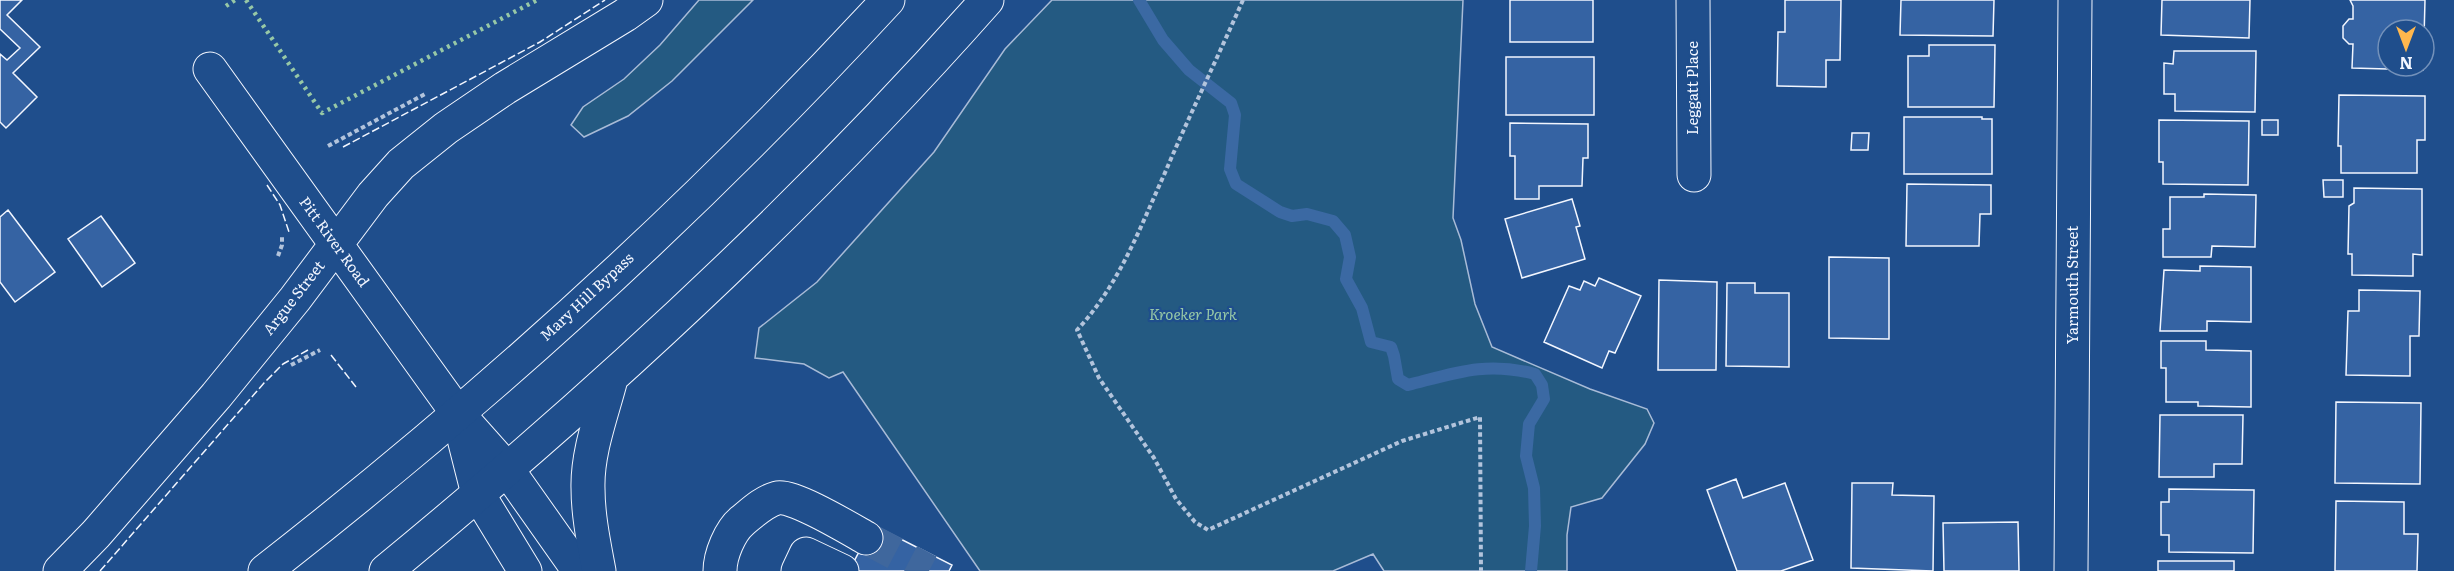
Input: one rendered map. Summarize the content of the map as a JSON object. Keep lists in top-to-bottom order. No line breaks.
{"streets":{"main road":["Leggatt Place","Pitt River Road","Yarmouth Street","Mary Hill Bypass","Argue Street"]},"crossings":[["Pitt River Road","Mary Hill Bypass"],["Pitt River Road","Argue Street"]],"parks":["Kroeker Park"],"north":"bottom"}
